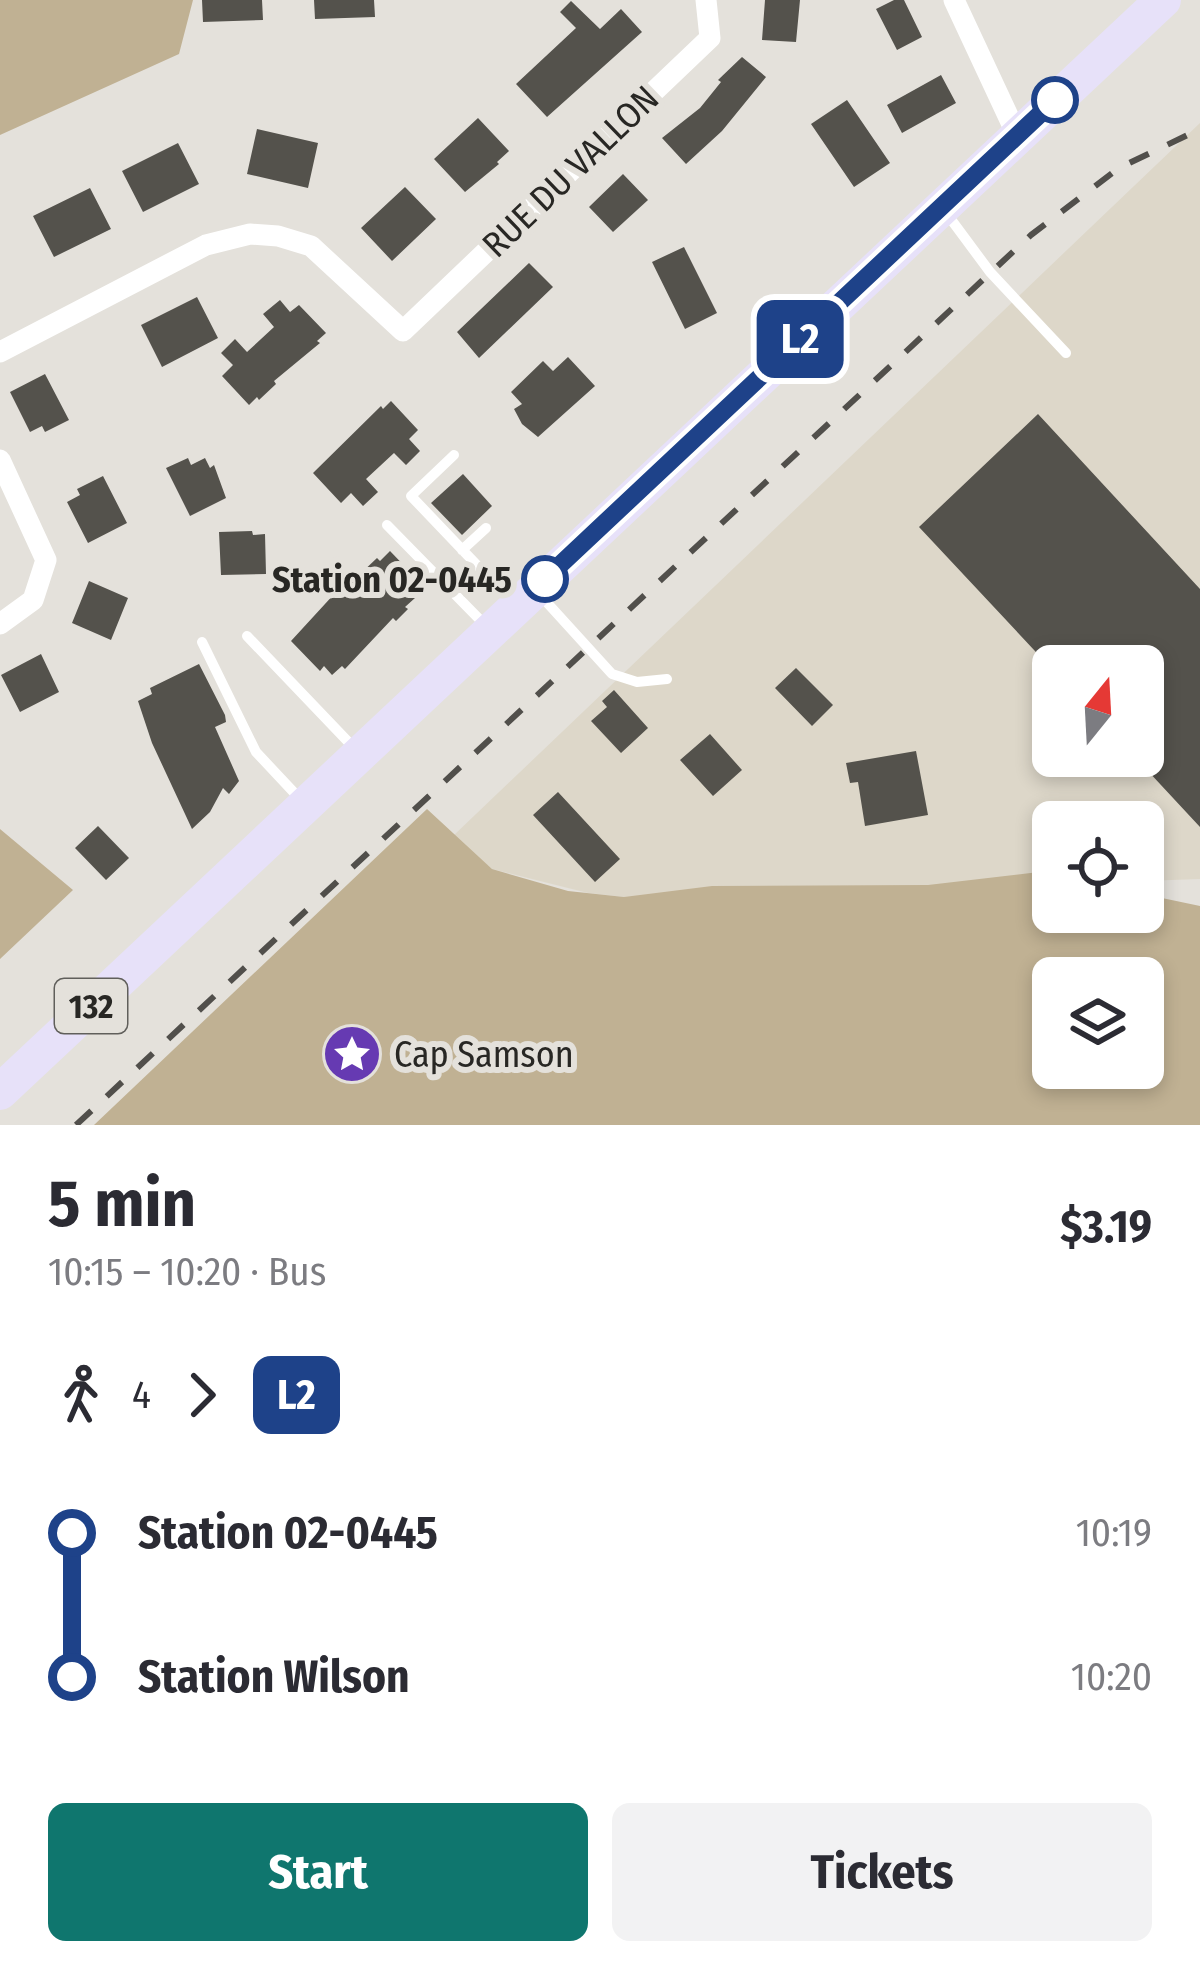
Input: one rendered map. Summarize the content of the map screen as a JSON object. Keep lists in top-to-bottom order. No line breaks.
{"streets":{"main road":["132"],"street":["RUE DU VALLON"]},"places":{"other":["Station 02-0445"],"place":["Cap Samson"]},"lines":["bus line L2"],"north":"top","page":{"on_map":"L2","heading":["5 min","10:15 – 10:20 · Bus","$3.19"],"legs":["4","L2"],"list":[{"name":"Station 02-0445","value":"10:19"},{"name":"Station Wilson","value":"10:20"}],"buttons":["Start","Tickets"]}}
